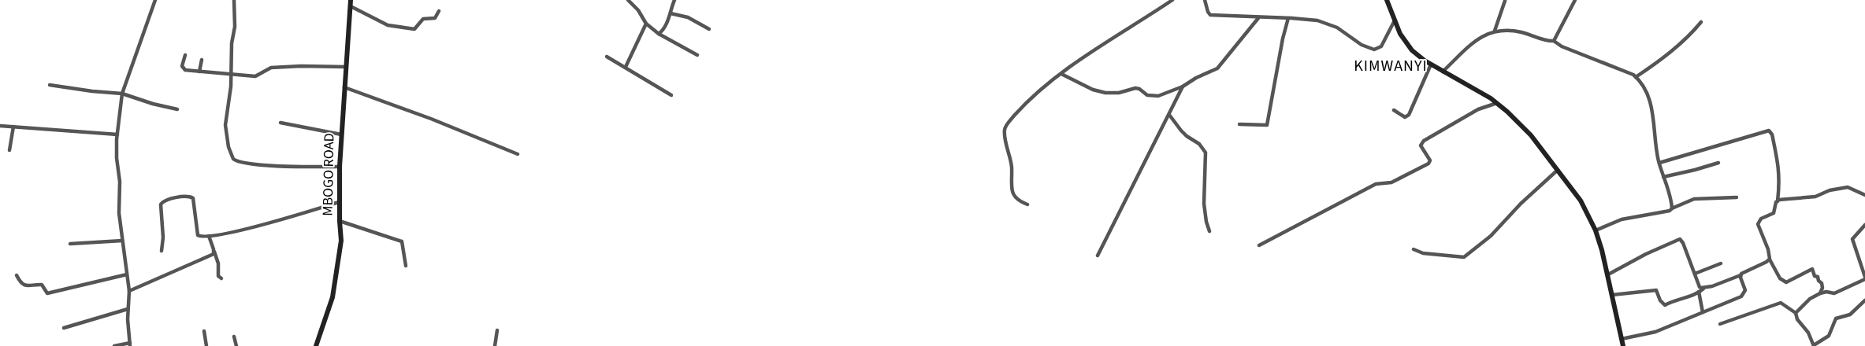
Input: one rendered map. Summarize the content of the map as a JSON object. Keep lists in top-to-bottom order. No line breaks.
{"streets":{"street":["MBOGO ROAD"]},"districts":["KIMWANYI"]}
